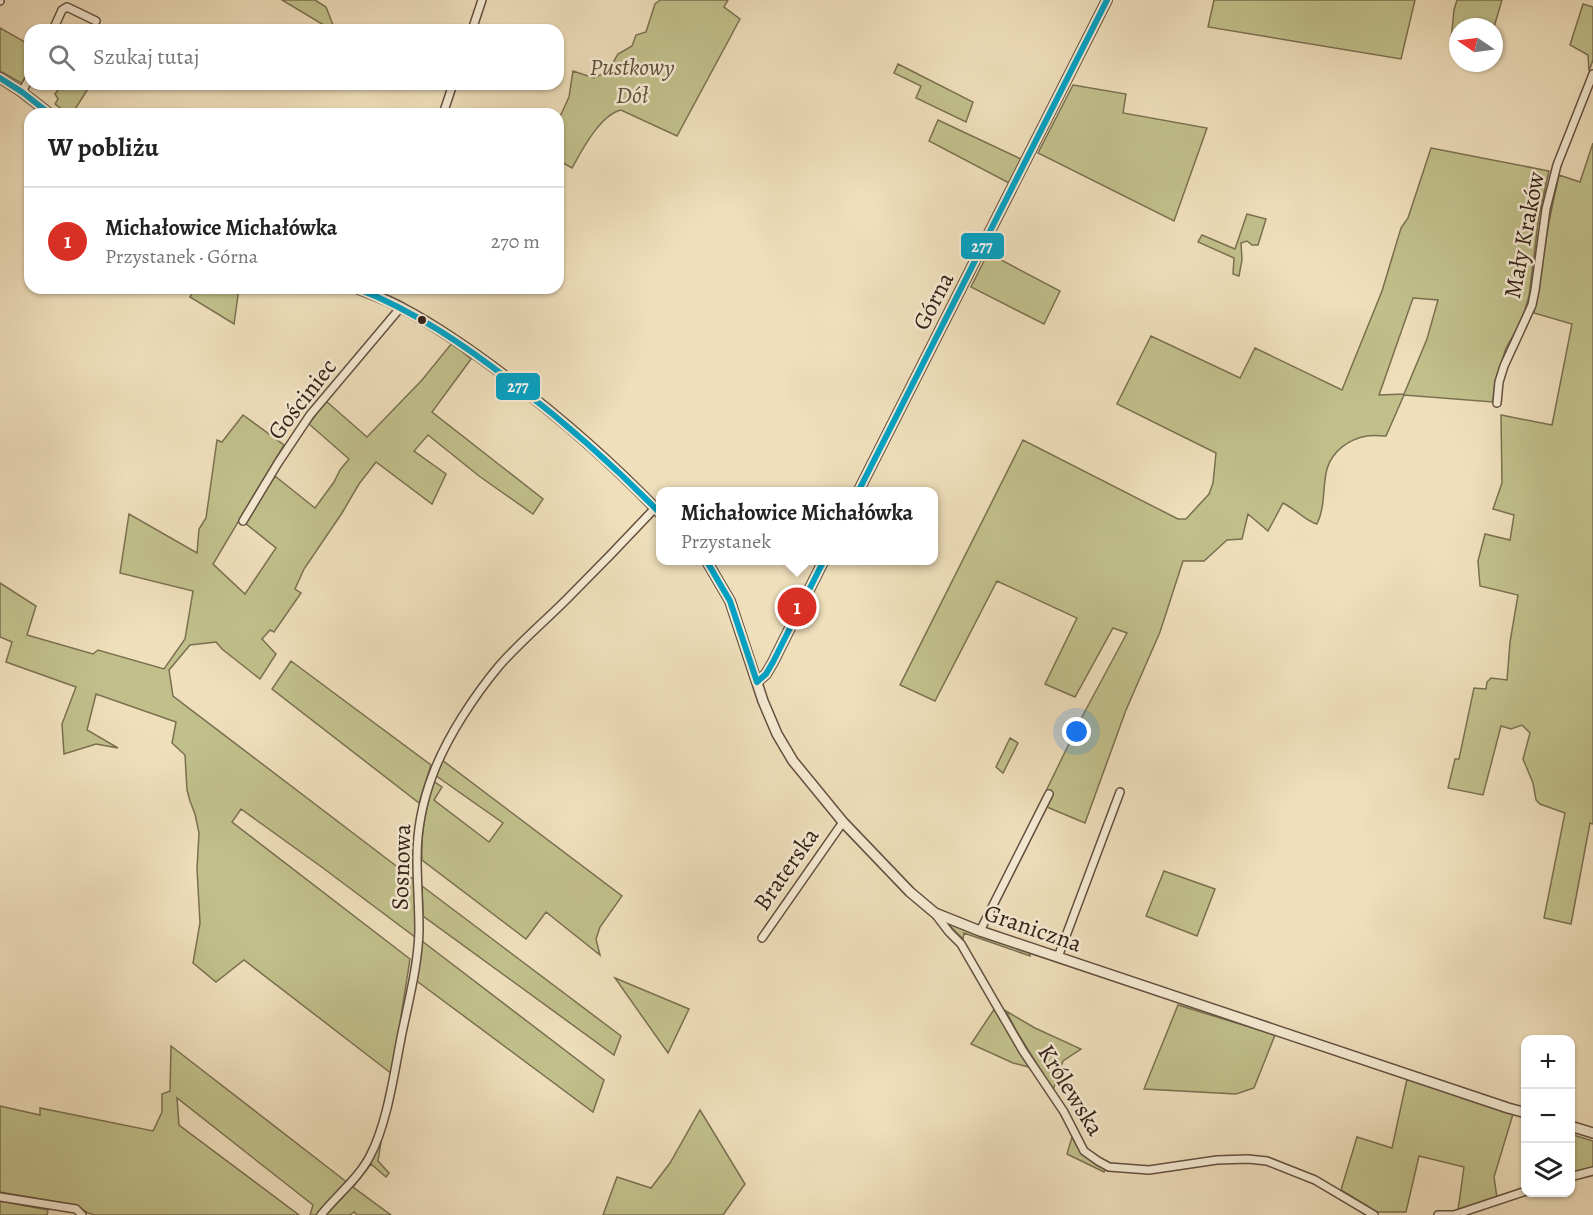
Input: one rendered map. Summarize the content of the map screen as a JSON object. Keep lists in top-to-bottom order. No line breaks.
{"streets":{"street":["Mały Kraków","Górna","Gościniec","Sosnowa","Braterska","Graniczna","Królewska"]},"crossings":[["Braterska","Graniczna"],["Graniczna","Królewska"]],"parks":["Pustkowy Dół"],"lines":["transit line 277"],"north":"left","page":{"search":"Szukaj tutaj","heading":"W pobliżu","list":[{"mark":"1","name":"Michałowice Michałówka","note":"Przystanek · Górna","value":"270 m"}],"popup":["Michałowice Michałówka","Przystanek"],"pins":"1","map_buttons":["+","−"]}}
